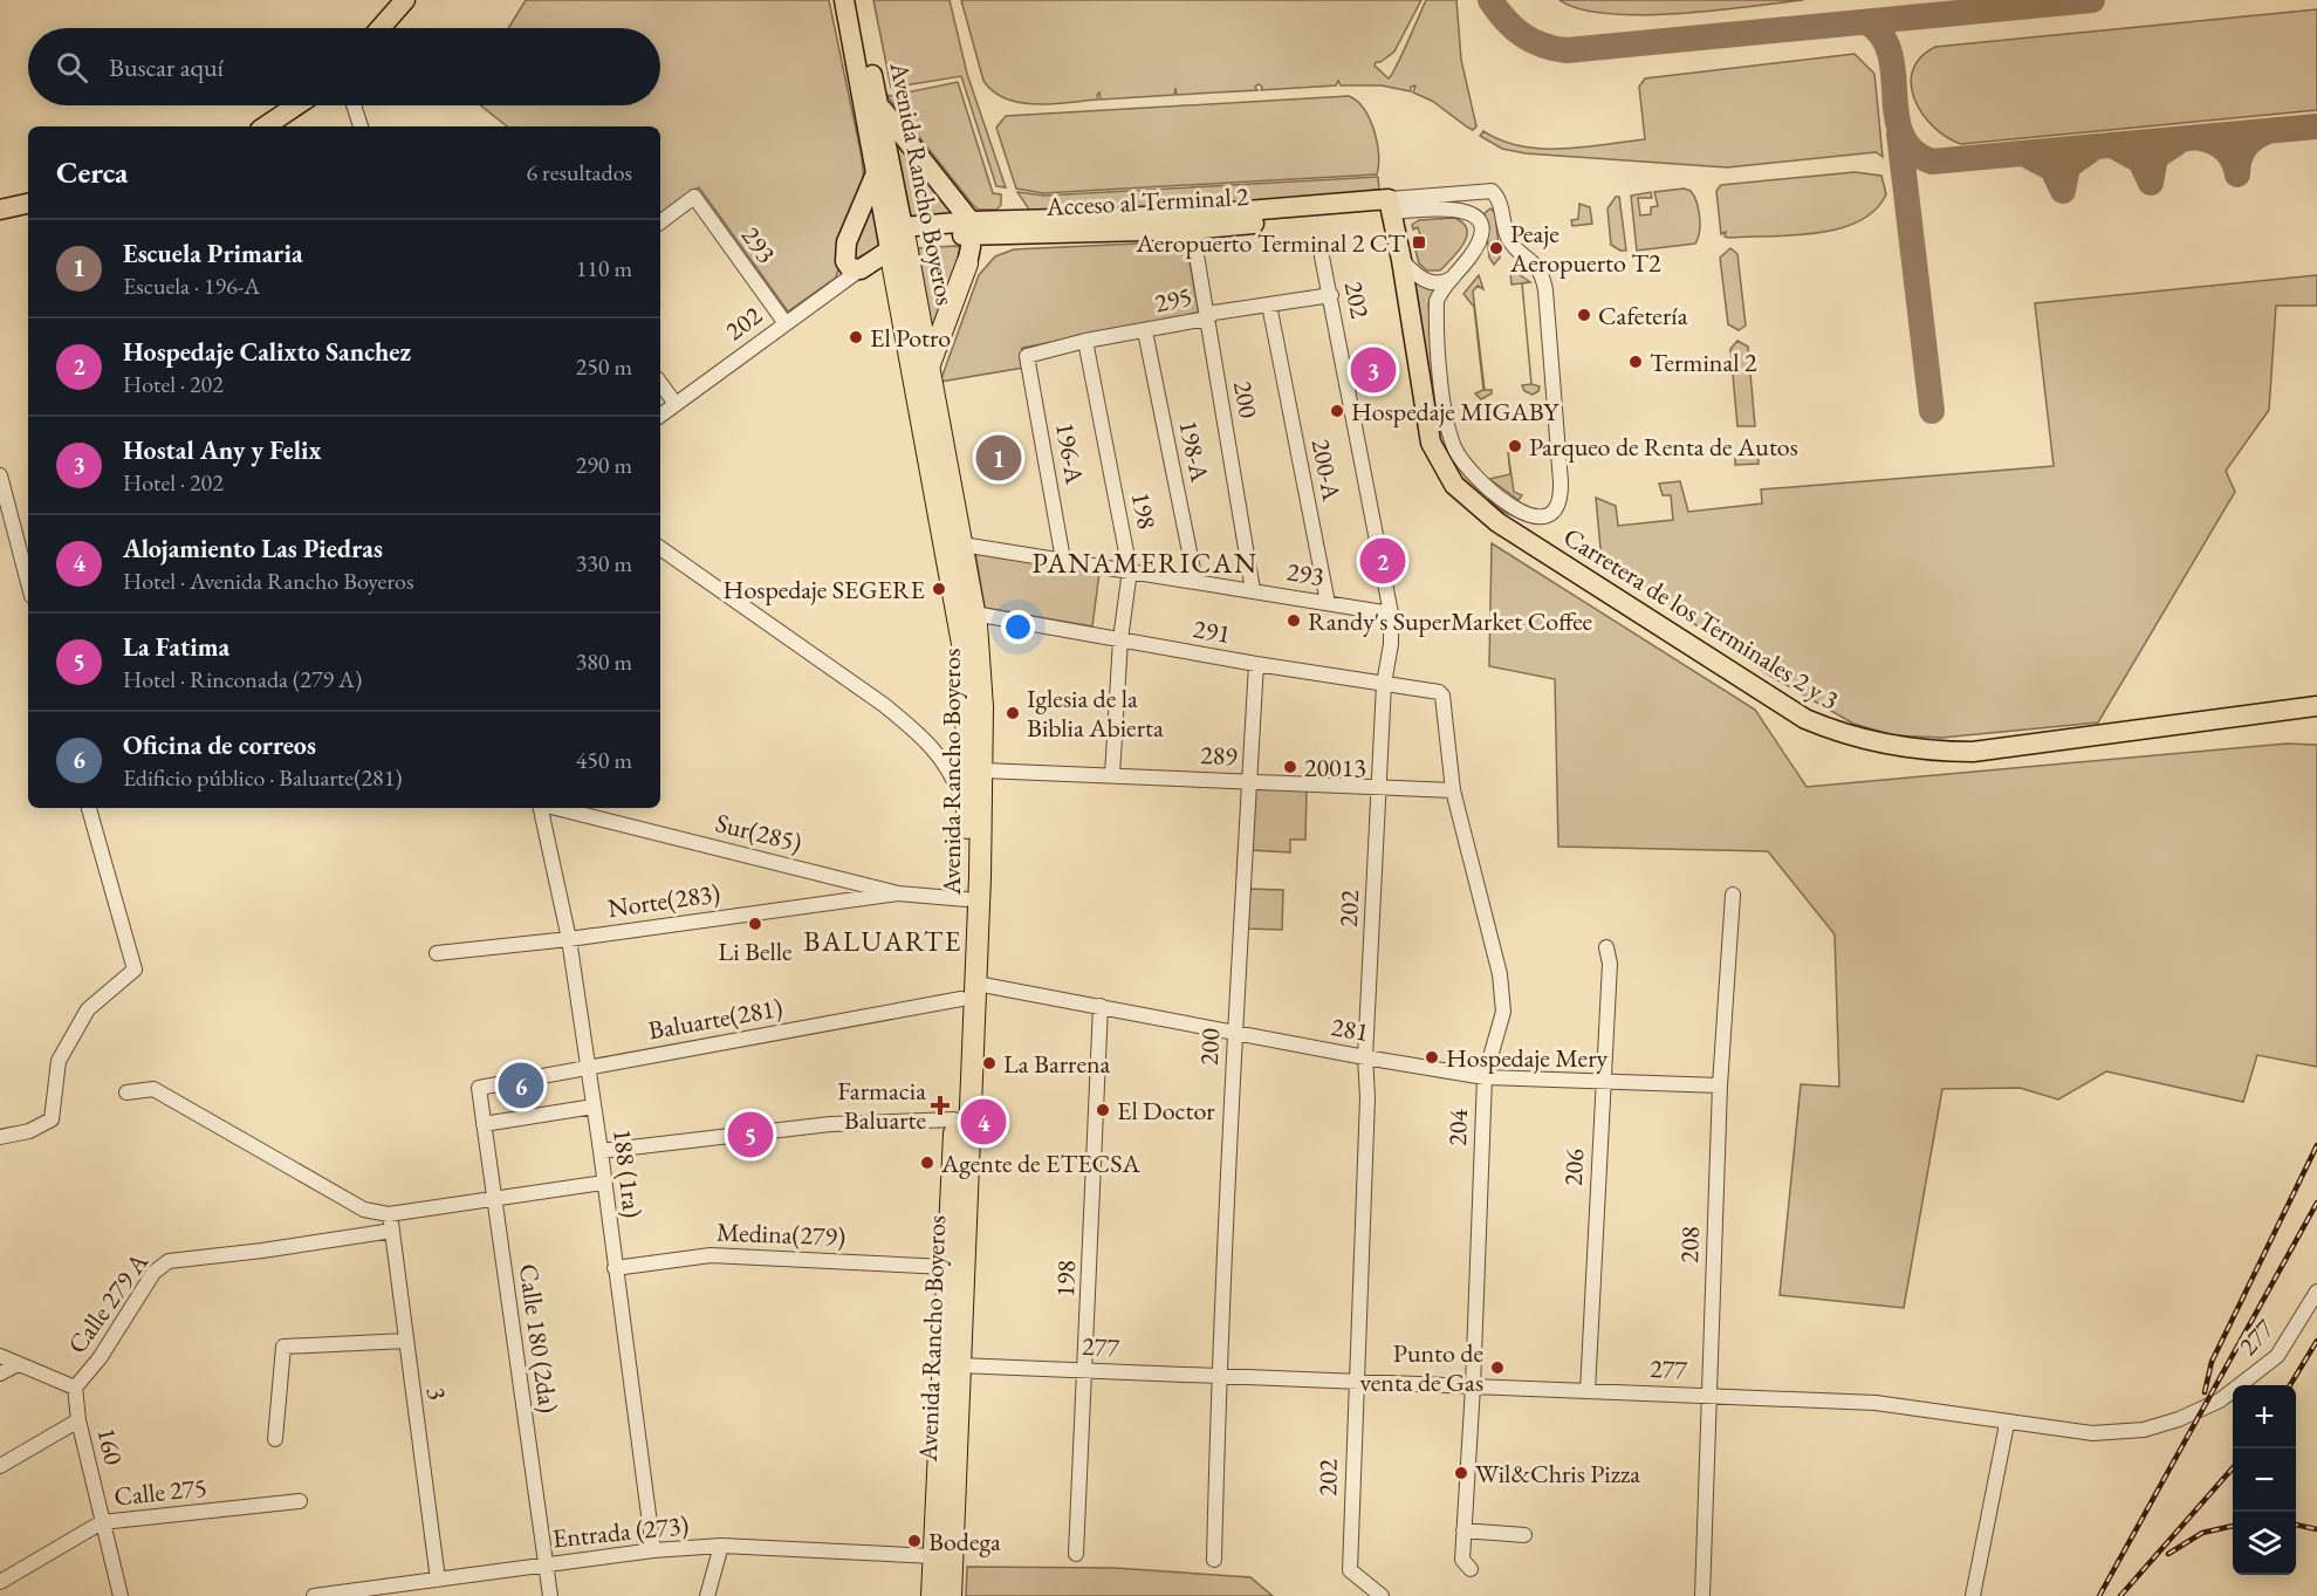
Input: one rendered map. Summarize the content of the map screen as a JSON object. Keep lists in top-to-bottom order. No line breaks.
{"streets":{"highway":["Avenida Rancho Boyeros"],"main road":["Acceso al Terminal 2","Carretera de los Terminales 2 y 3"],"street":["293","295","202","200","198-A","196-A","200-A","198","291","289","Sur(285)","Norte(283)","Baluarte(281)","281","204","206","188 (1ra)","Medina(279)","208","Calle 279 A","277","Calle 180 (2da)","3","160","Calle 275","Entrada (273)"]},"crossings":[["Avenida Rancho Boyeros","Acceso al Terminal 2"],["Avenida Rancho Boyeros","293"],["Avenida Rancho Boyeros","291"],["Avenida Rancho Boyeros","289"],["Avenida Rancho Boyeros","Sur(285)"],["Avenida Rancho Boyeros","Baluarte(281)"],["Avenida Rancho Boyeros","281"],["Avenida Rancho Boyeros","Medina(279)"],["Avenida Rancho Boyeros","277"],["Avenida Rancho Boyeros","Entrada (273)"],["Acceso al Terminal 2","200"],["Acceso al Terminal 2","Carretera de los Terminales 2 y 3"],["293","202"],["293","200"],["293","198-A"],["293","196-A"],["293","200-A"],["293","198"],["295","202"],["295","200"],["295","198-A"],["295","196-A"],["295","200-A"],["295","198"],["202","291"],["202","289"],["202","281"],["202","277"],["200","291"],["200","289"],["200","281"],["200","277"],["198","291"],["198","289"],["198","281"],["198","277"],["291","204"],["289","204"],["Sur(285)","Norte(283)"],["Norte(283)","188 (1ra)"],["Baluarte(281)","281"],["Baluarte(281)","188 (1ra)"],["Baluarte(281)","Calle 180 (2da)"],["281","204"],["281","206"],["281","208"],["204","277"],["206","277"],["188 (1ra)","Medina(279)"],["188 (1ra)","Entrada (273)"],["208","277"],["Calle 279 A","3"],["Calle 279 A","160"],["Calle 180 (2da)","Entrada (273)"],["3","Entrada (273)"],["160","Calle 275"]],"districts":["PANAMERICAN","BALUARTE"],"places":{"transit":["Aeropuerto Terminal 2 CT"],"other":["Peaje Aeropuerto T2","Cafetería","El Potro","Terminal 2","Hospedaje MIGABY","Parqueo de Renta de Autos","Hospedaje SEGERE","Randy's SuperMarket Coffee","Iglesia de la Biblia Abierta","20013","Li Belle","Hospedaje Mery","La Barrena","El Doctor","Agente de ETECSA","Punto de venta de Gas","Wil&Chris Pizza","Bodega"],"health":["Farmacia Baluarte"]},"page":{"search":"Buscar aquí","heading":["Cerca","6 resultados"],"list":[{"mark":"1","name":"Escuela Primaria","note":"Escuela · 196-A","value":"110 m"},{"mark":"2","name":"Hospedaje Calixto Sanchez","note":"Hotel · 202","value":"250 m"},{"mark":"3","name":"Hostal Any y Felix","note":"Hotel · 202","value":"290 m"},{"mark":"4","name":"Alojamiento Las Piedras","note":"Hotel · Avenida Rancho Boyeros","value":"330 m"},{"mark":"5","name":"La Fatima","note":"Hotel · Rinconada (279 A)","value":"380 m"},{"mark":"6","name":"Oficina de correos","note":"Edificio público · Baluarte(281)","value":"450 m"}],"pins":["3","1","2","6","4","5"],"map_buttons":["+","−"]}}
